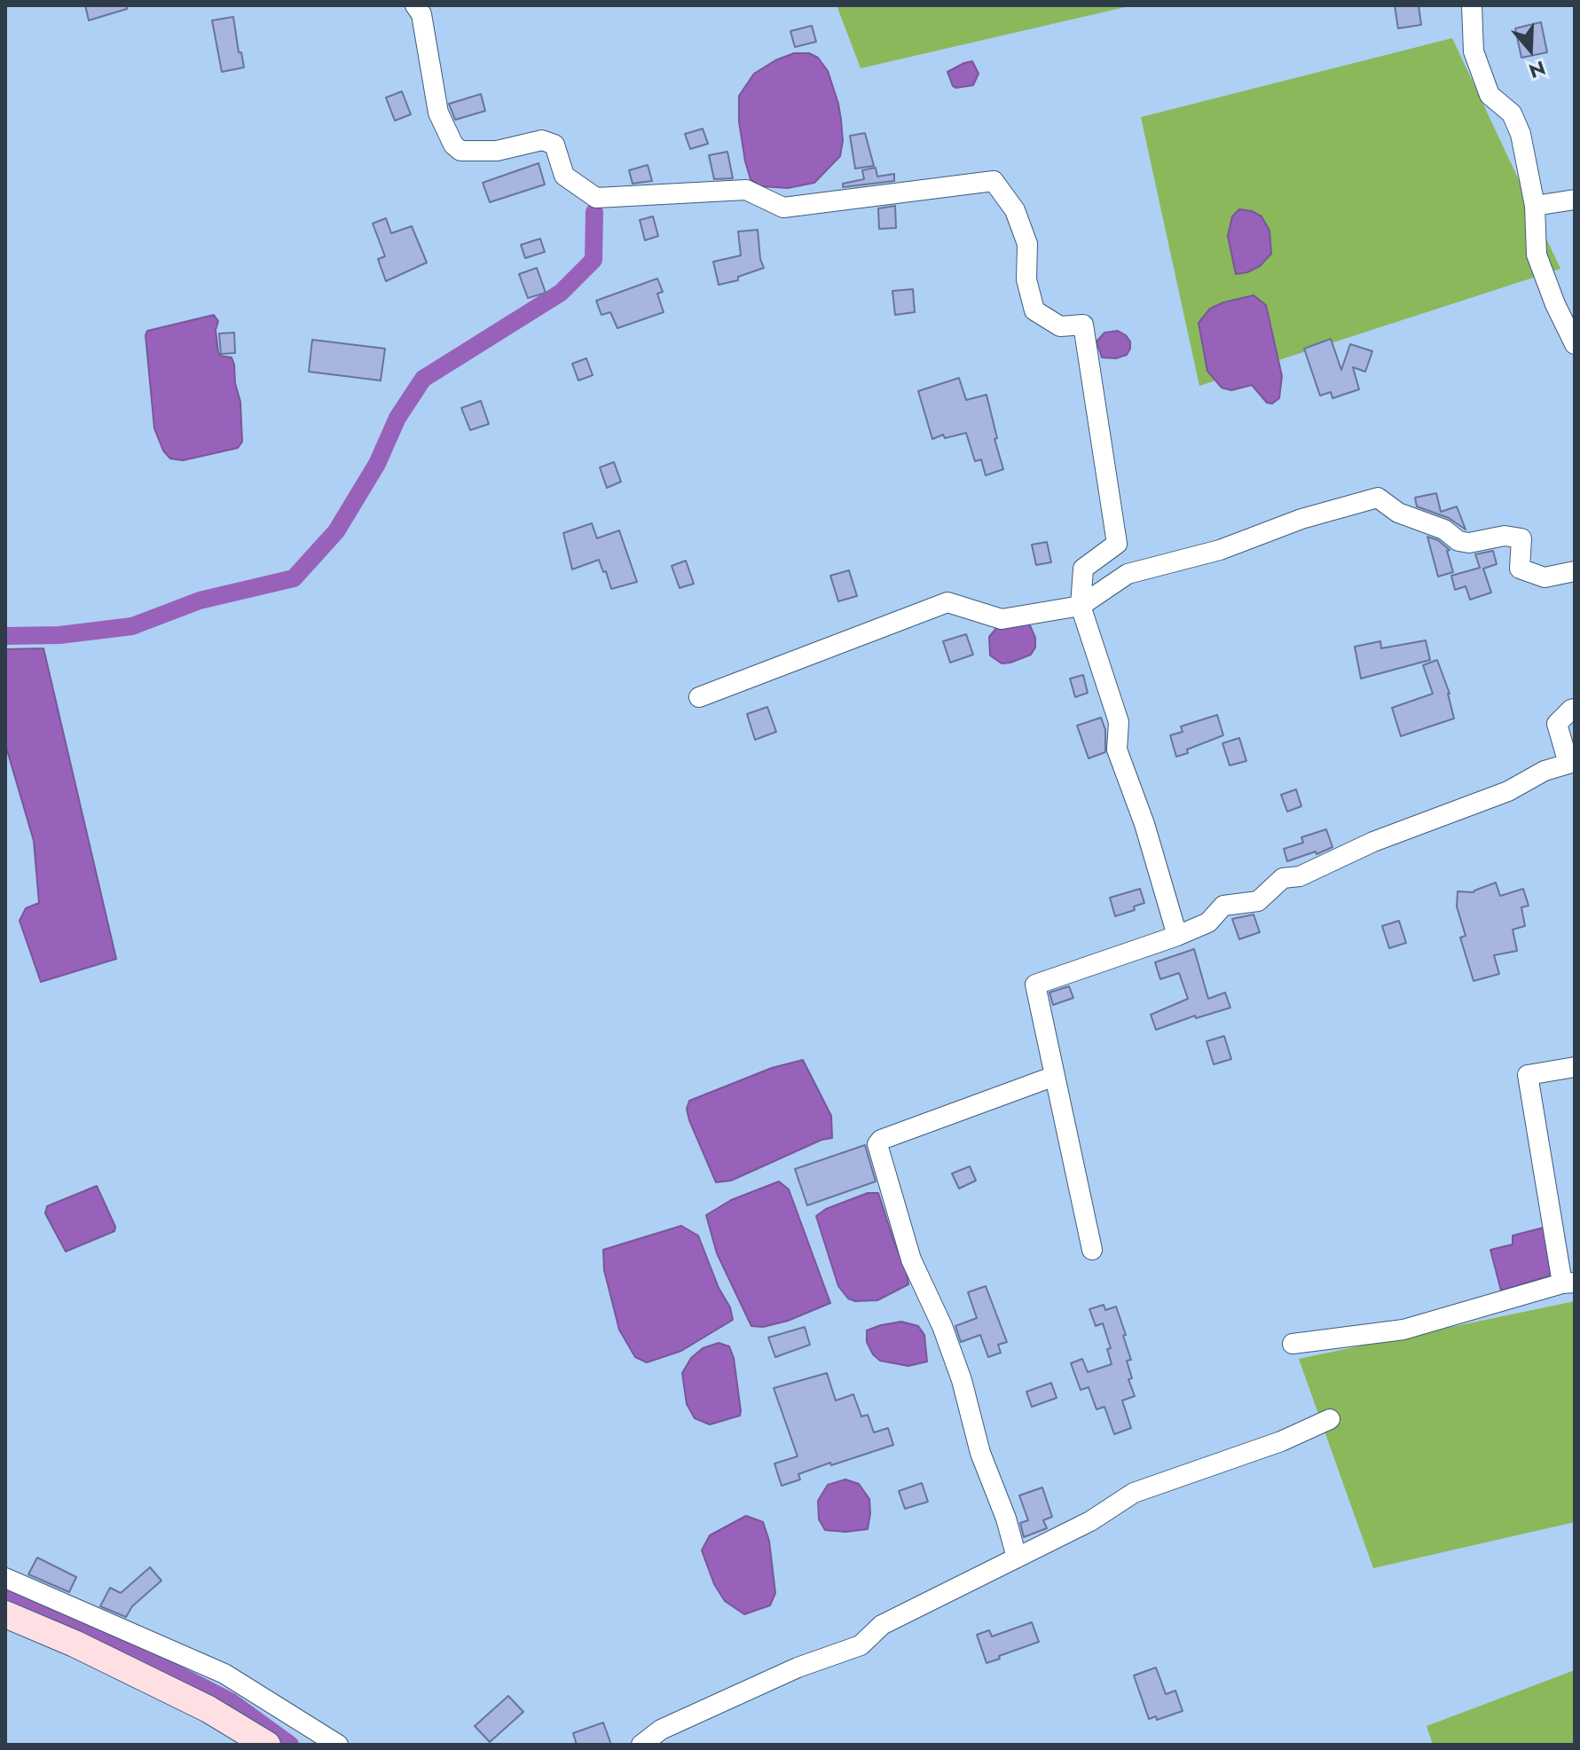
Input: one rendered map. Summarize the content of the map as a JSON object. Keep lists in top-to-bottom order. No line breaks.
{"north":"bottom"}
